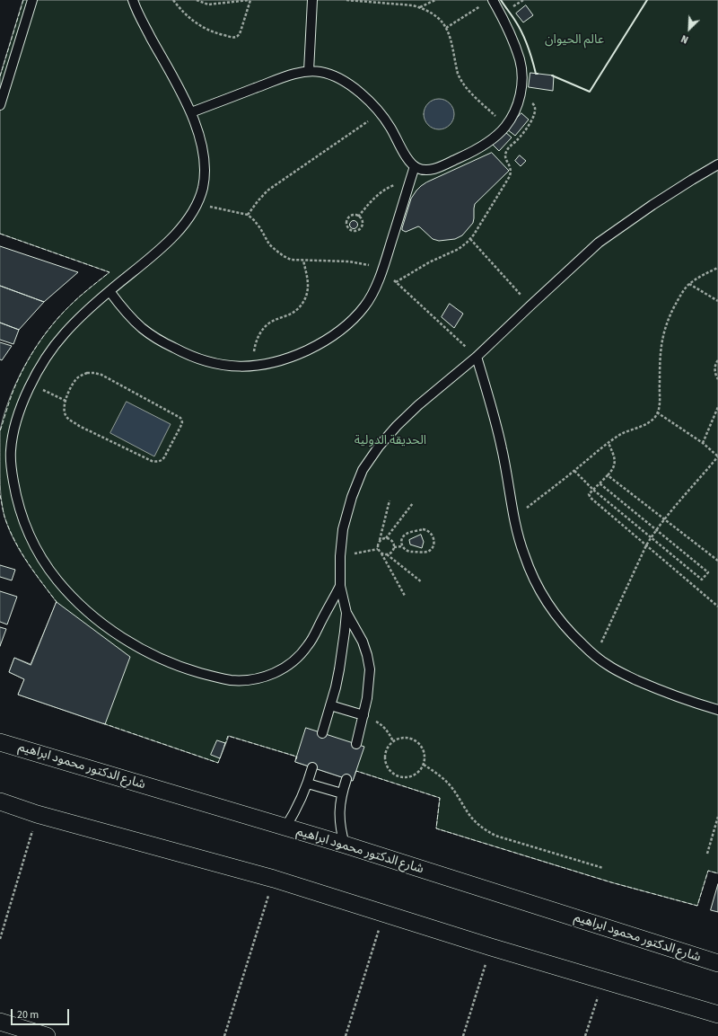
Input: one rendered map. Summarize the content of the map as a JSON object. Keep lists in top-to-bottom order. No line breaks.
{"streets":{"street":["شارع الدكتور محمود ابراهيم"]},"parks":["عالم الحيوان","الحديقة الدولية"],"scale_bar":"20 m","north":"bottom left"}
